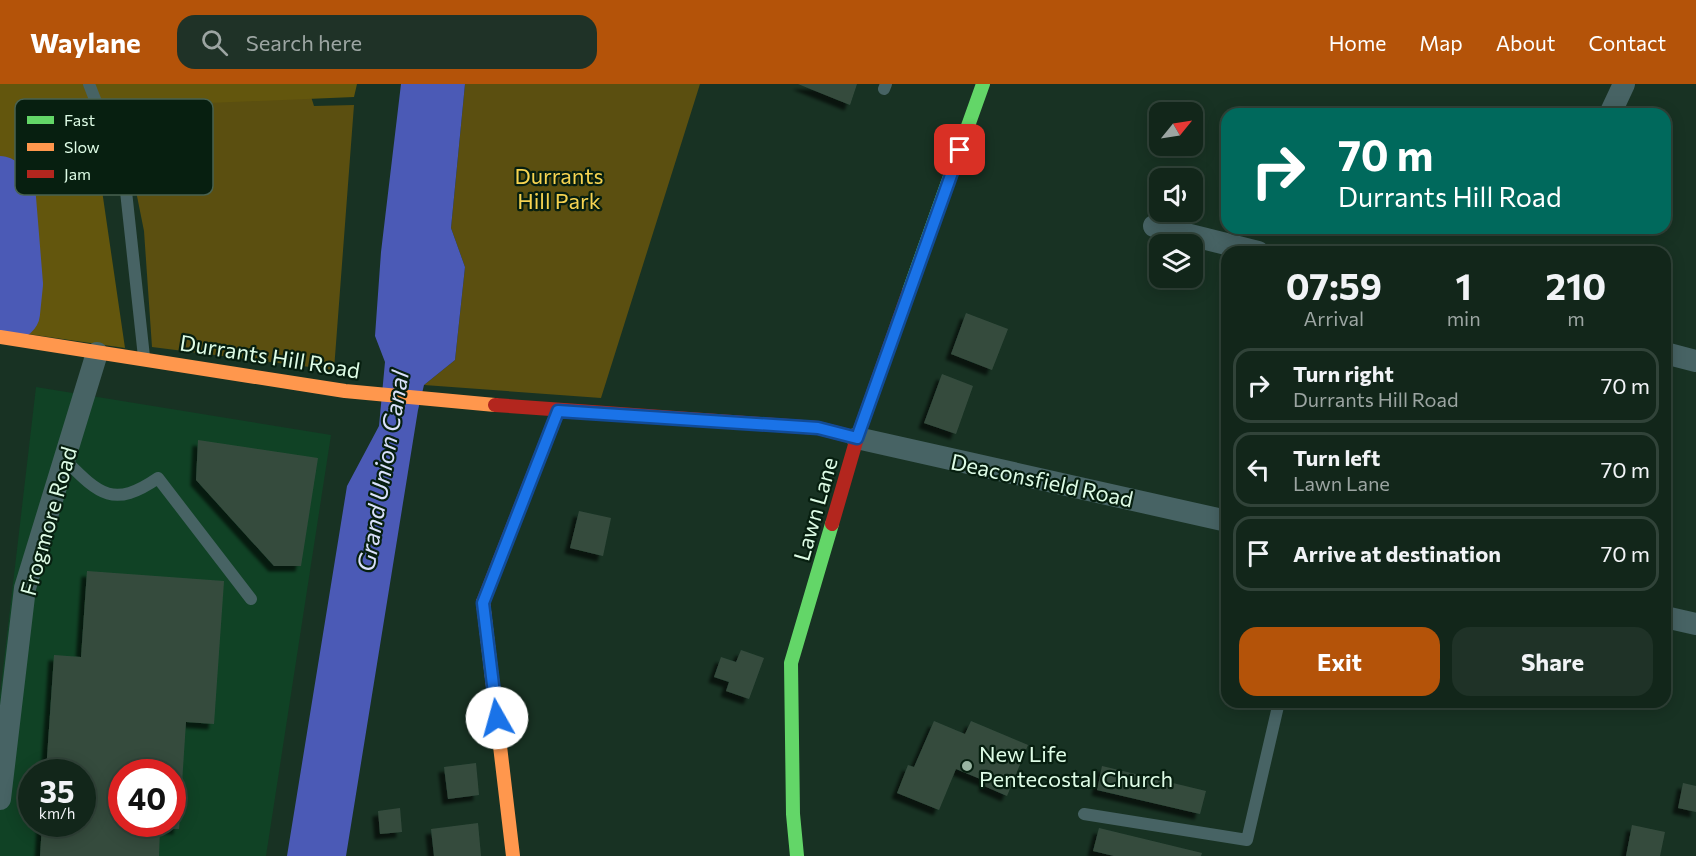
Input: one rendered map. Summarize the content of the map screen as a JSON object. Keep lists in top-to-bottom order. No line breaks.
{"streets":{"street":["Durrants Hill Road","Deaconsfield Road","Lawn Lane","Frogmore Road"]},"crossings":[["Durrants Hill Road","Deaconsfield Road"],["Durrants Hill Road","Lawn Lane"],["Durrants Hill Road","Frogmore Road"],["Deaconsfield Road","Lawn Lane"]],"water":["Grand Union Canal"],"parks":["Durrants Hill Park"],"places":["New Life Pentecostal Church"],"legend":["Fast","Slow","Jam"],"north":"top right","page":{"header":"Waylane","search":"Search here","nav":["Home","Map","About","Contact"],"turn":["70 m","Durrants Hill Road"],"eta":["07:59","Arrival","1","min","210","m"],"list":[{"name":"Turn right","note":"Durrants Hill Road","value":"70 m"},{"name":"Turn left","note":"Lawn Lane","value":"70 m"},{"name":"Arrive at destination","value":"70 m"}],"buttons":["Exit","Share"],"speed":"35 km/h","limit":"40"}}
